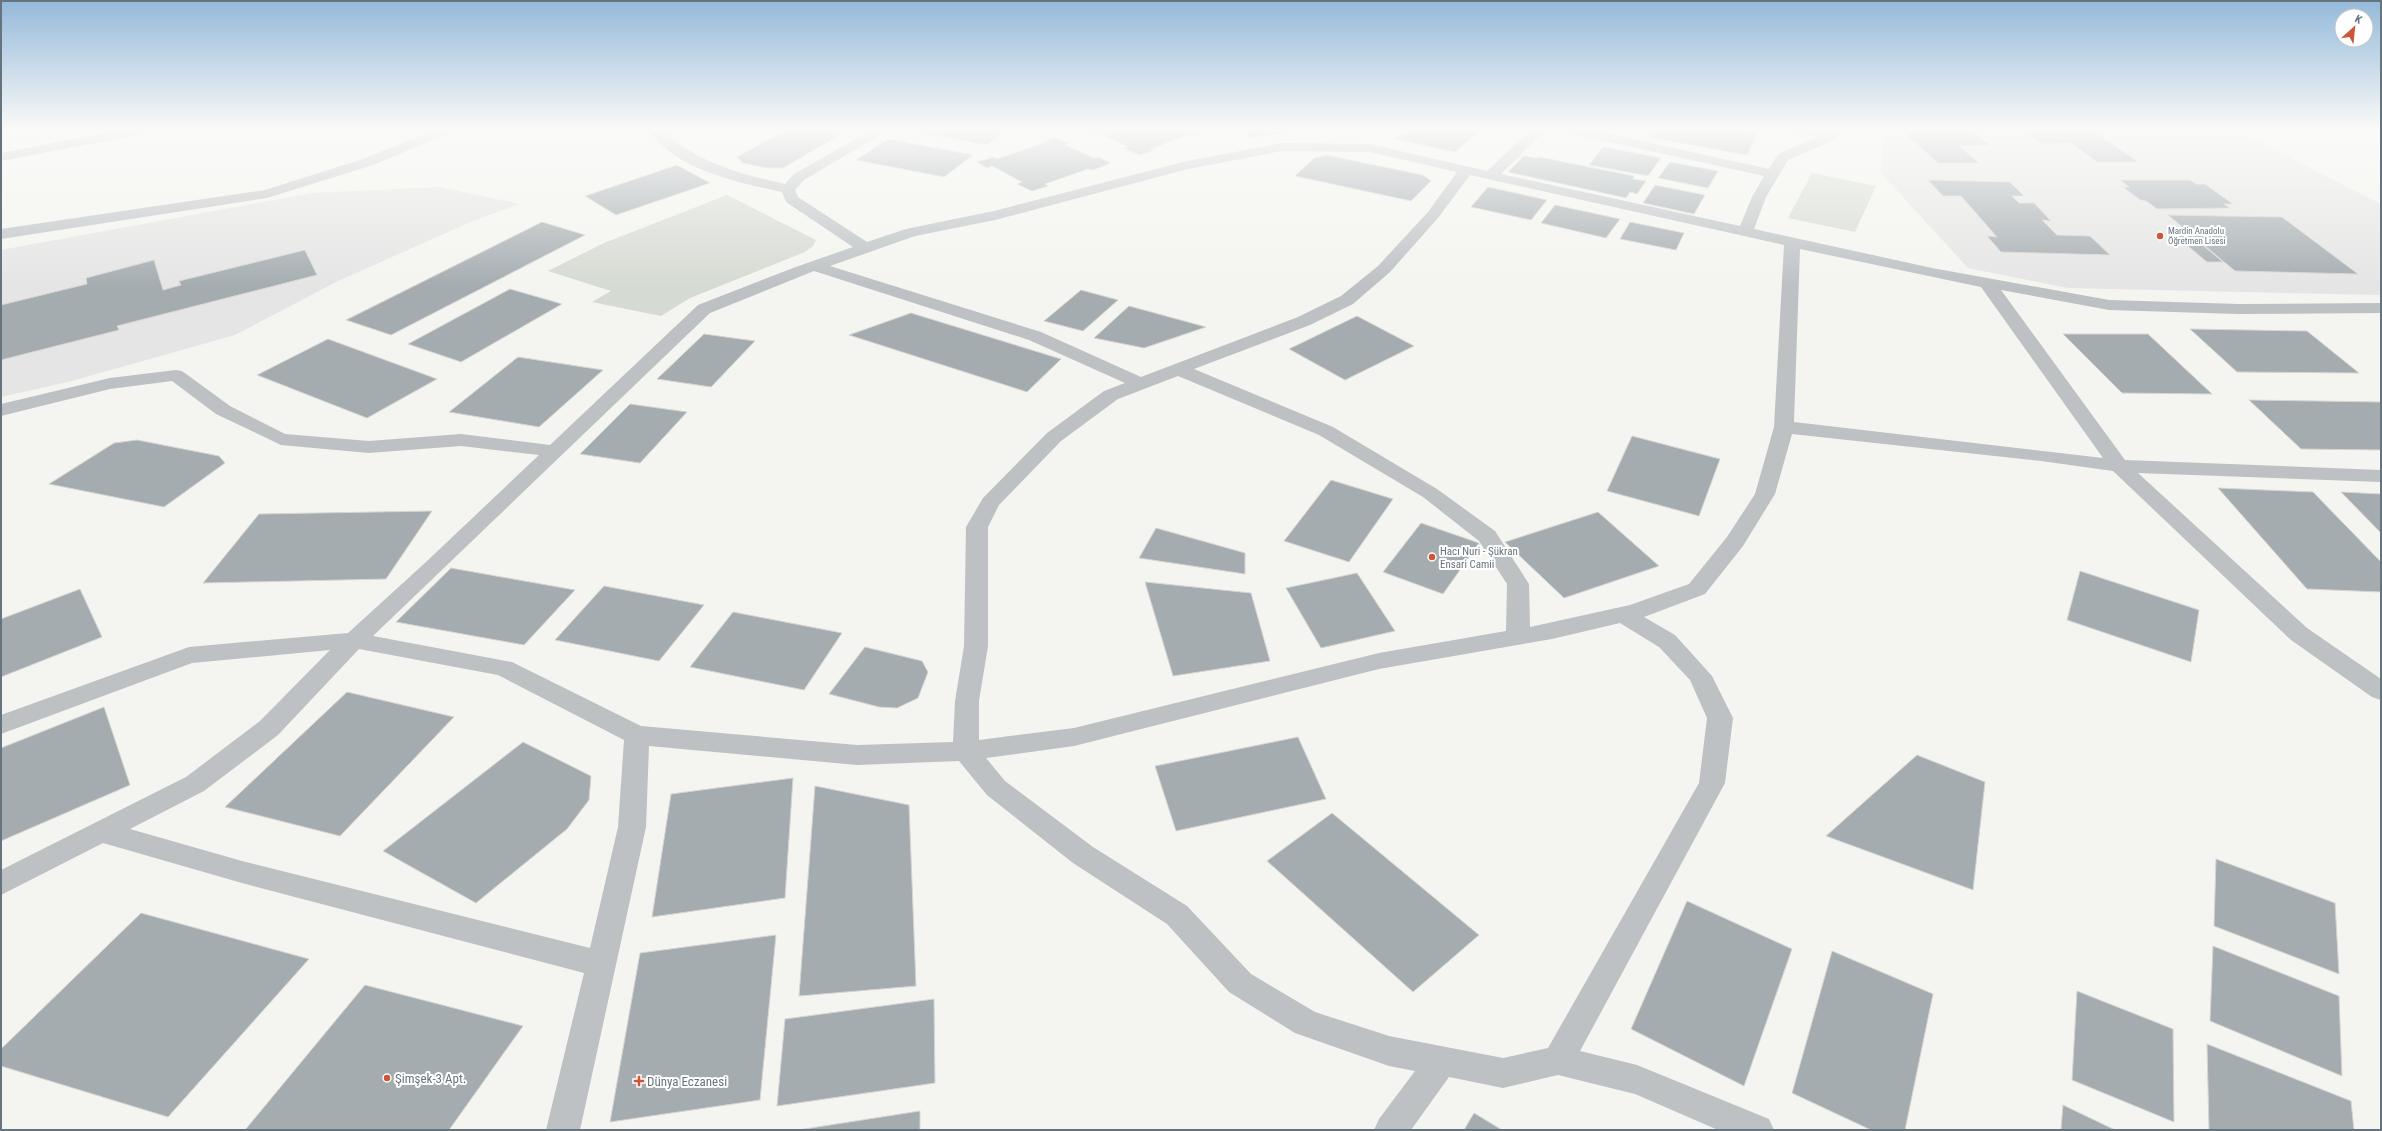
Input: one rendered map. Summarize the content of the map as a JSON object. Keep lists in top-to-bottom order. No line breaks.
{"places":{"other":["Mardin Anadolu Öğretmen Lisesi","Hacı Nuri - Şükran Ensari Camii","Şimşek-3 Apt."],"health":["Dünya Eczanesi"]},"north":"top right"}
